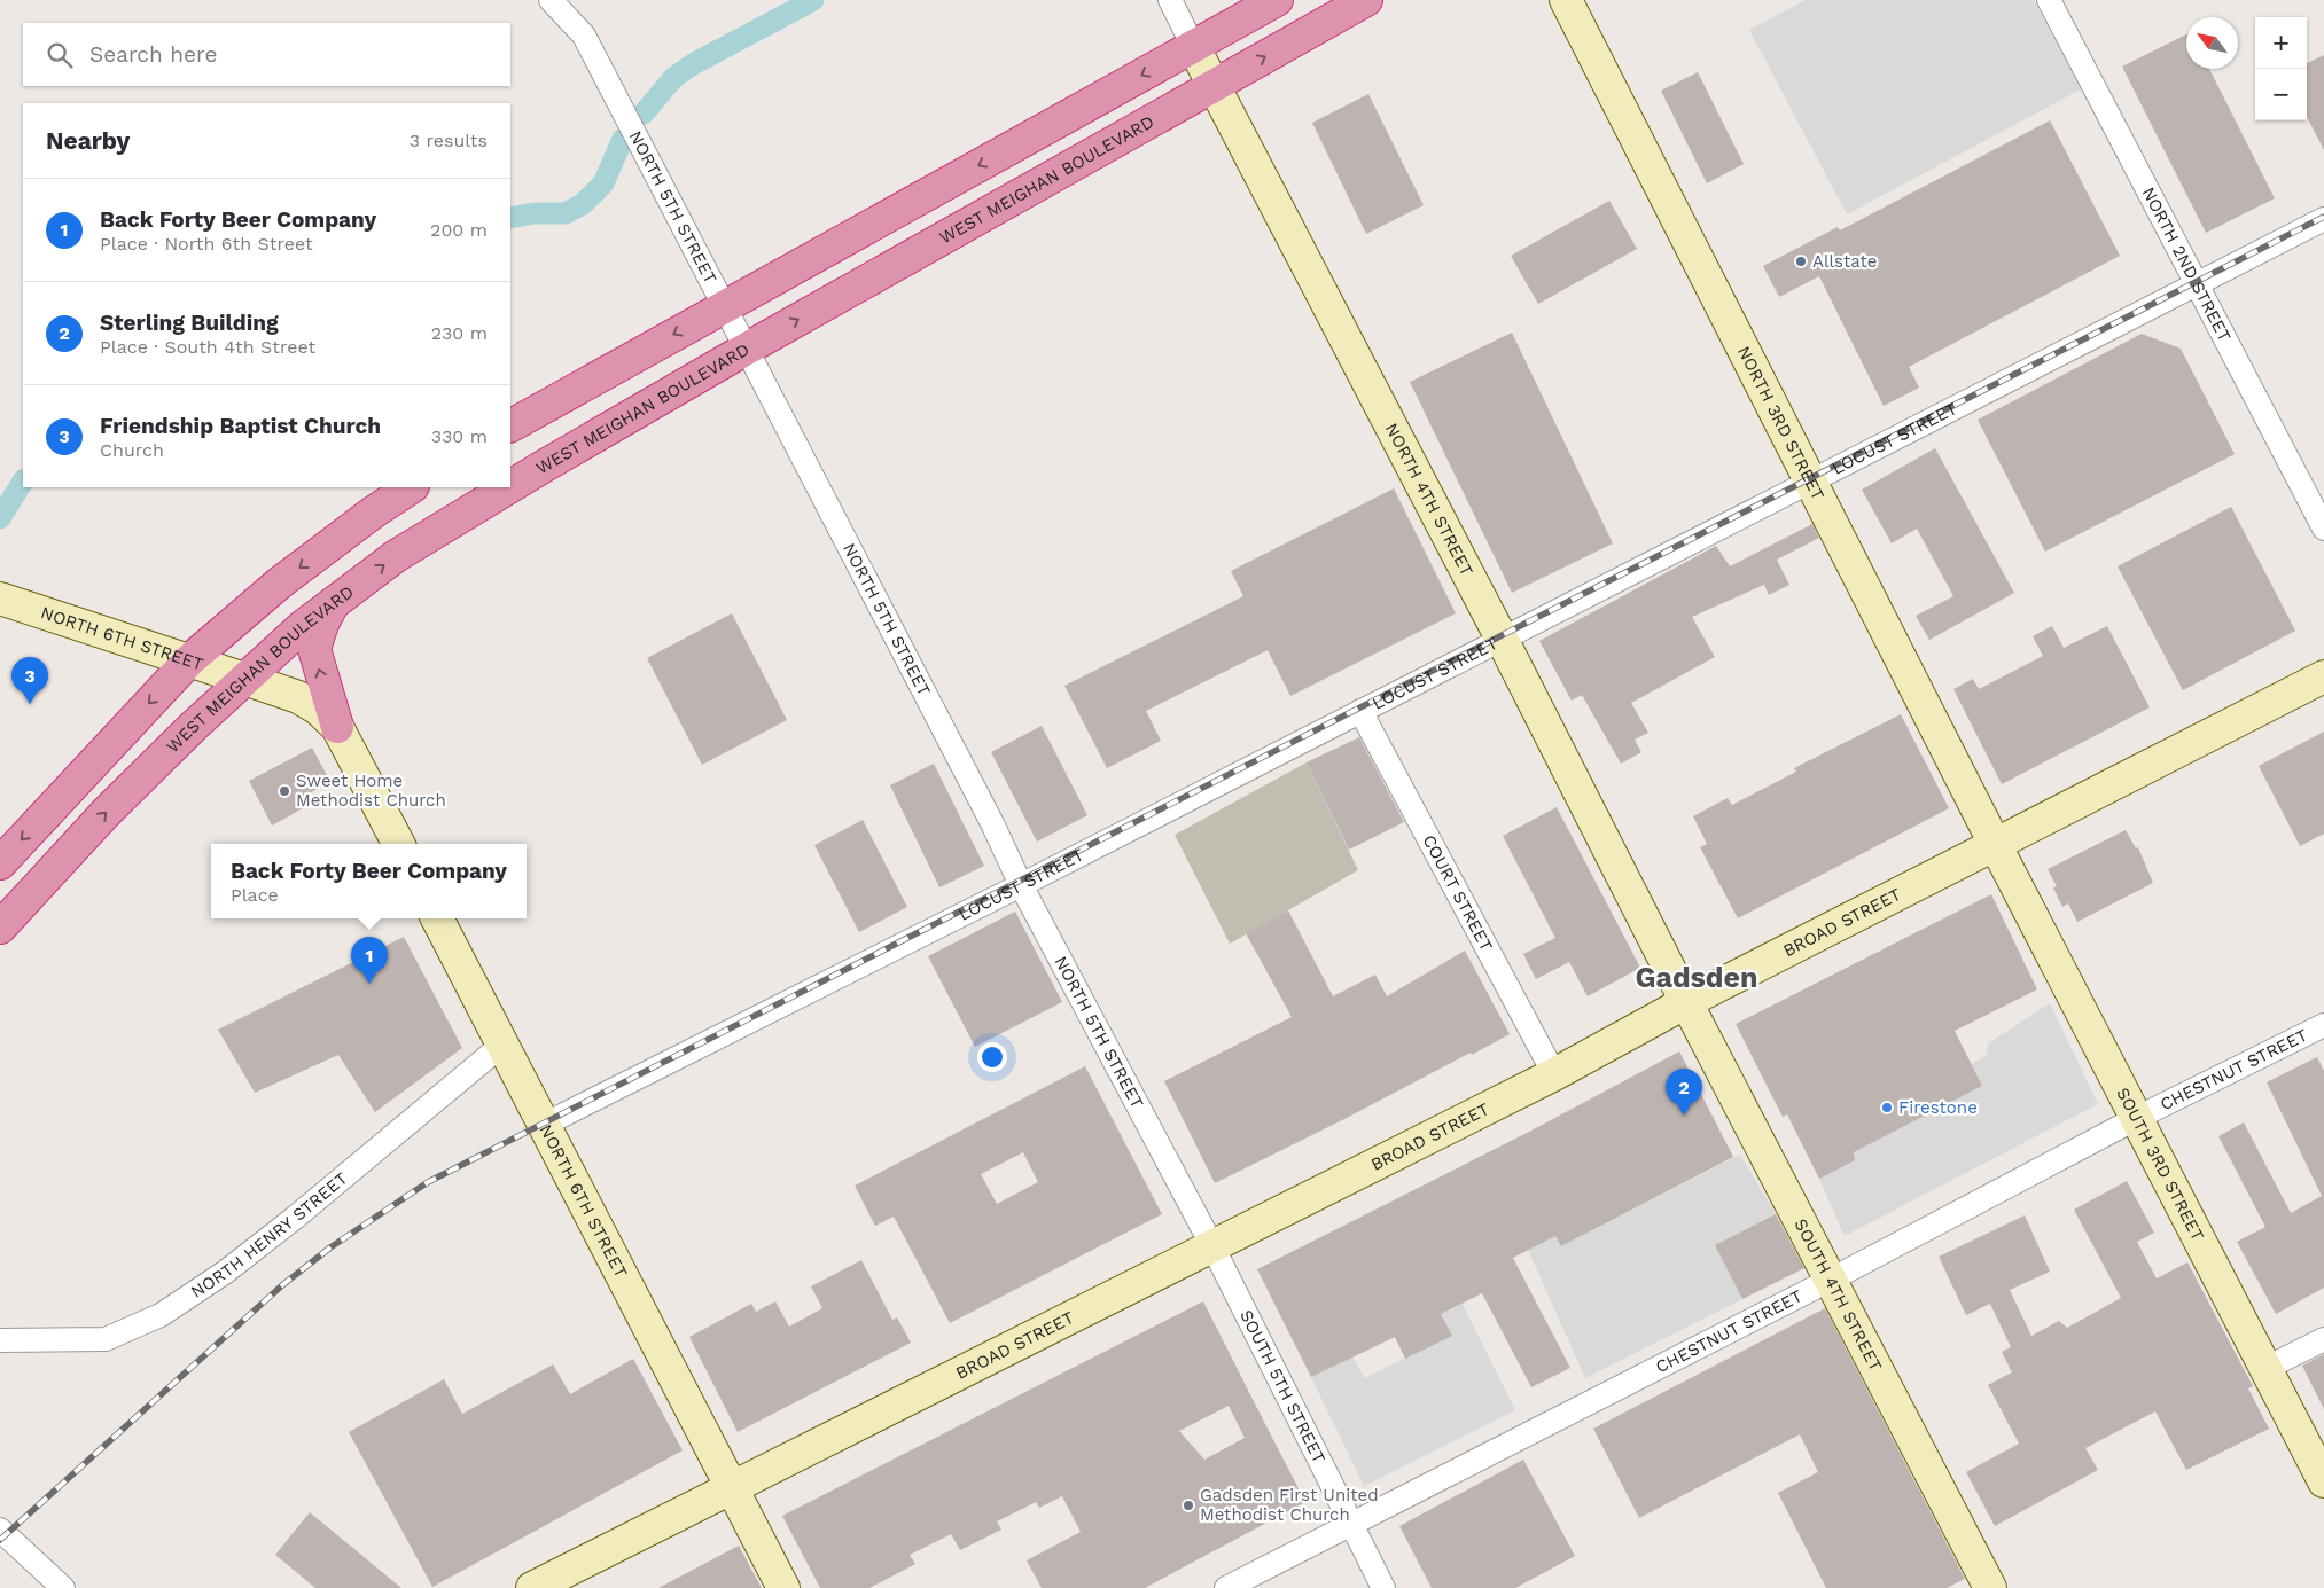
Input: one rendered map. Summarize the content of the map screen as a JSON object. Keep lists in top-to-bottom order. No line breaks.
{"streets":{"highway":["WEST MEIGHAN BOULEVARD"],"main road":["NORTH 3RD STREET","NORTH 4TH STREET","NORTH 6TH STREET","BROAD STREET","SOUTH 3RD STREET","SOUTH 4TH STREET"],"street":["NORTH 5TH STREET","NORTH 2ND STREET","LOCUST STREET","COURT STREET","CHESTNUT STREET","NORTH HENRY STREET","SOUTH 5TH STREET"]},"crossings":[["WEST MEIGHAN BOULEVARD","NORTH 5TH STREET"],["WEST MEIGHAN BOULEVARD","NORTH 4TH STREET"],["WEST MEIGHAN BOULEVARD","NORTH 6TH STREET"],["NORTH 5TH STREET","LOCUST STREET"],["NORTH 5TH STREET","BROAD STREET"],["NORTH 5TH STREET","SOUTH 5TH STREET"],["NORTH 2ND STREET","LOCUST STREET"],["NORTH 3RD STREET","LOCUST STREET"],["NORTH 3RD STREET","BROAD STREET"],["NORTH 3RD STREET","SOUTH 3RD STREET"],["LOCUST STREET","NORTH 4TH STREET"],["LOCUST STREET","NORTH 6TH STREET"],["LOCUST STREET","COURT STREET"],["NORTH 4TH STREET","BROAD STREET"],["NORTH 4TH STREET","SOUTH 4TH STREET"],["NORTH 6TH STREET","BROAD STREET"],["NORTH 6TH STREET","NORTH HENRY STREET"],["COURT STREET","BROAD STREET"],["BROAD STREET","SOUTH 3RD STREET"],["BROAD STREET","SOUTH 4TH STREET"],["BROAD STREET","SOUTH 5TH STREET"],["CHESTNUT STREET","SOUTH 3RD STREET"],["CHESTNUT STREET","SOUTH 4TH STREET"],["CHESTNUT STREET","SOUTH 5TH STREET"]],"districts":["Gadsden"],"places":["Allstate","Sweet Home Methodist Church","Firestone","Gadsden First United Methodist Church"],"north":"top left","page":{"map_buttons":["+","−"],"search":"Search here","heading":["Nearby","3 results"],"list":[{"mark":"1","name":"Back Forty Beer Company","note":"Place · North 6th Street","value":"200 m"},{"mark":"2","name":"Sterling Building","note":"Place · South 4th Street","value":"230 m"},{"mark":"3","name":"Friendship Baptist Church","note":"Church","value":"330 m"}],"pins":["3","1","2"],"popup":["Back Forty Beer Company","Place"]}}
